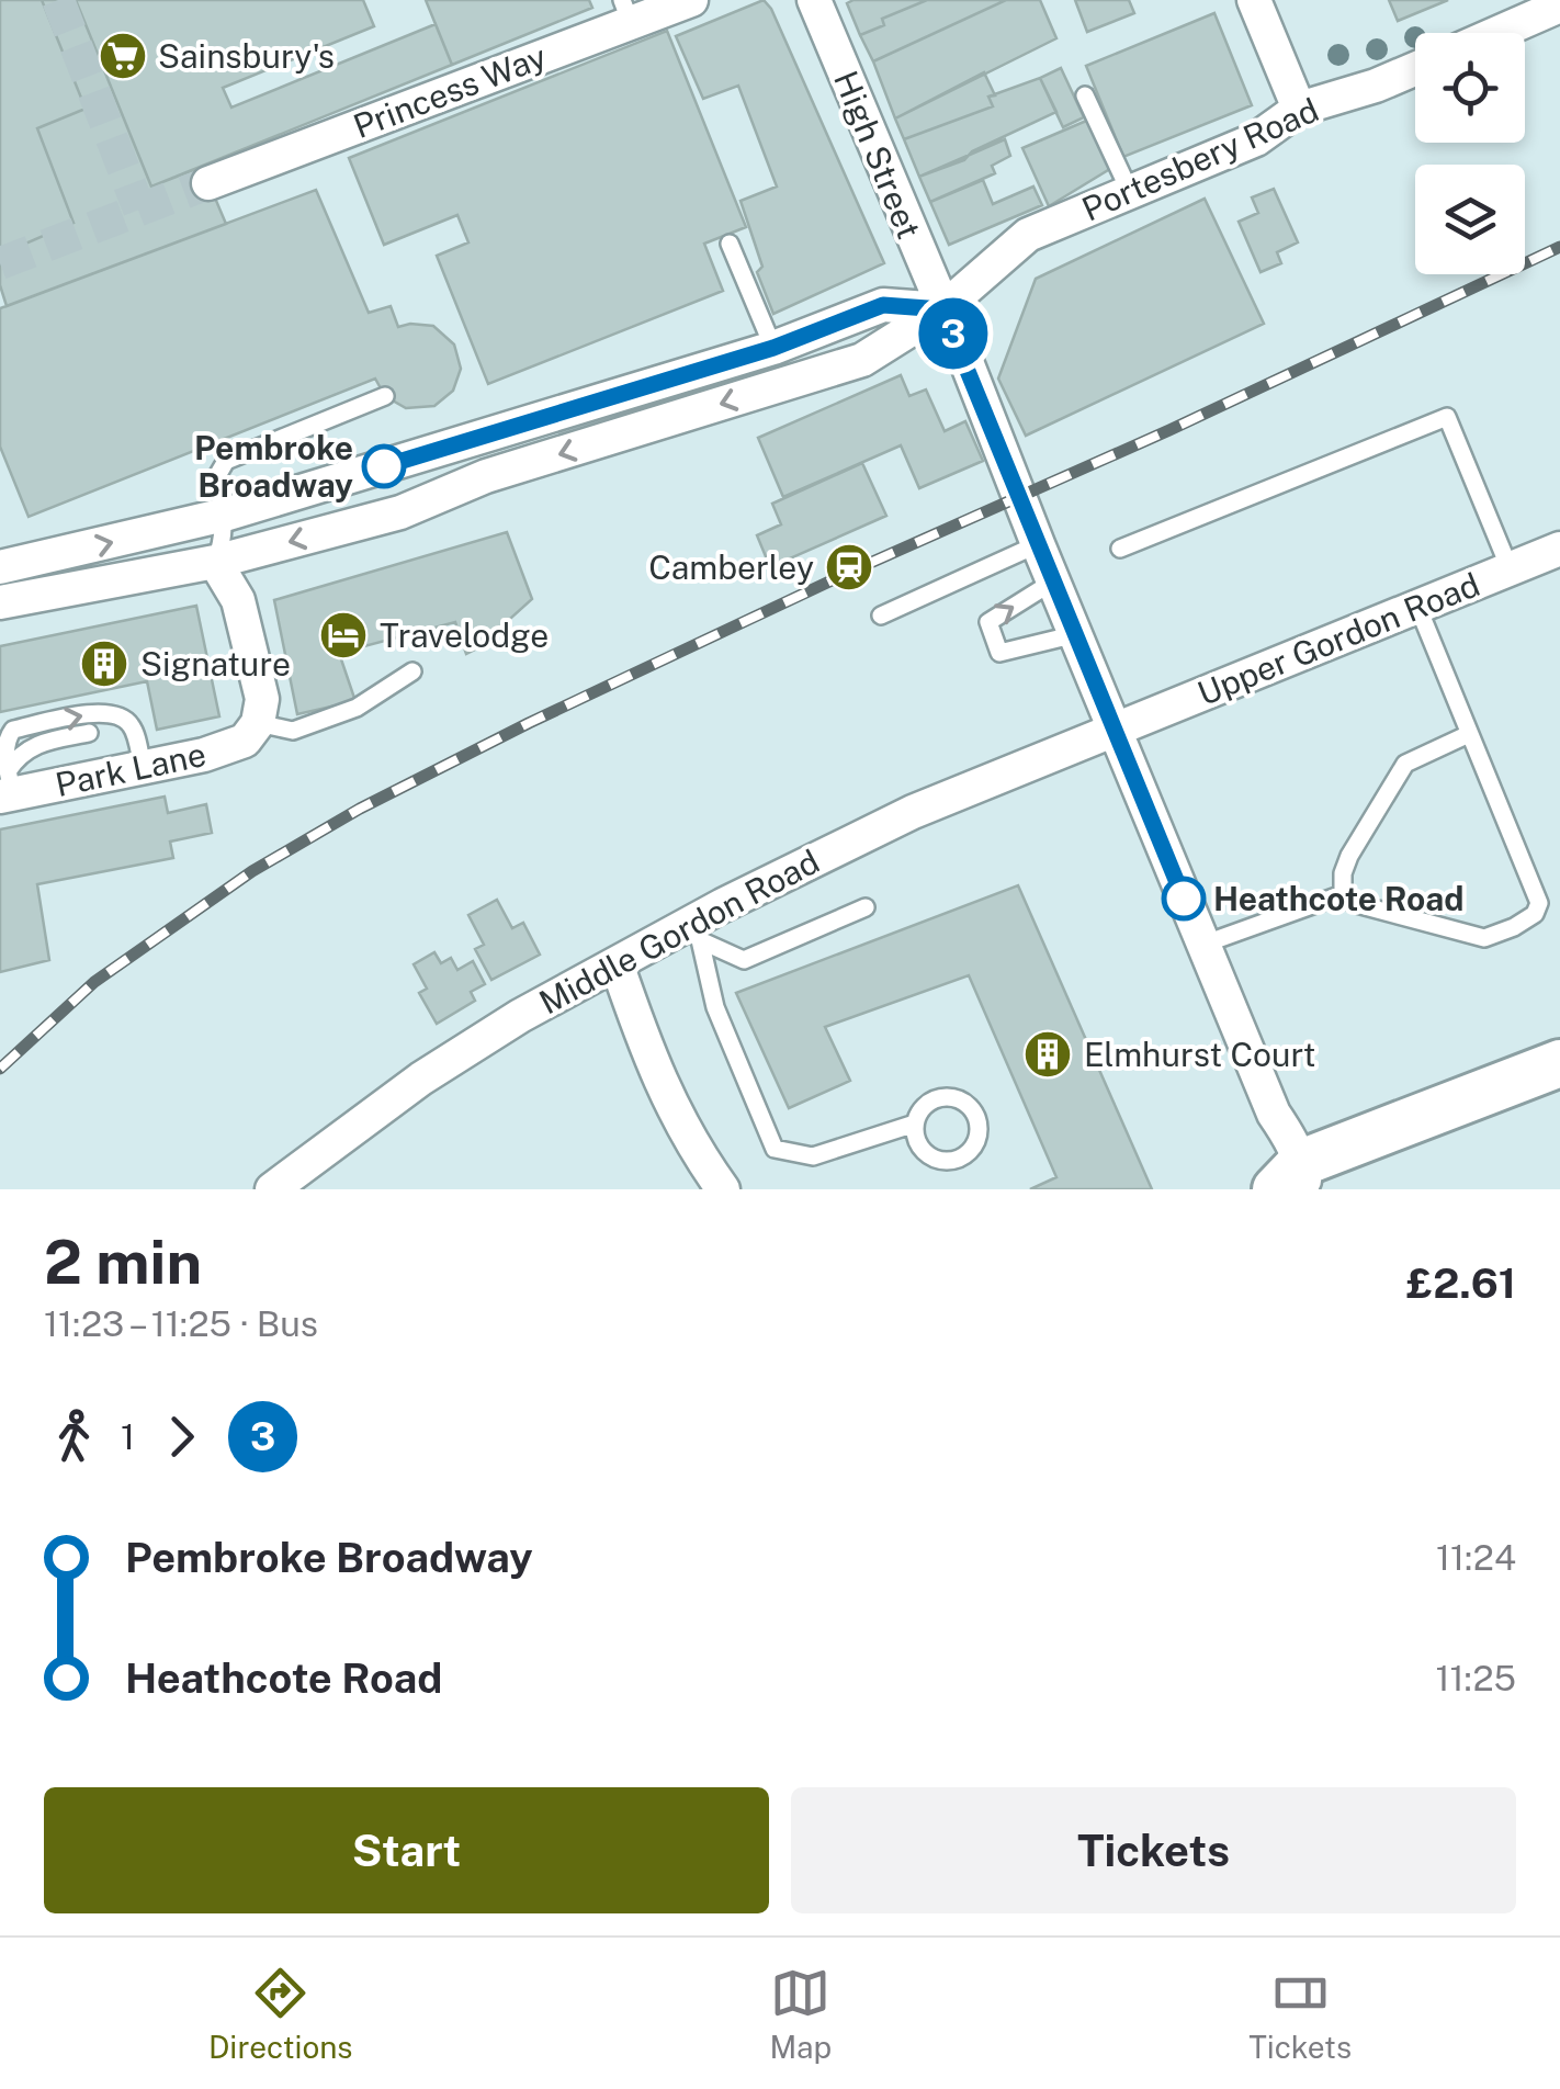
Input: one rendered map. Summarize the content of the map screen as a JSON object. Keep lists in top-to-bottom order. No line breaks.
{"streets":{"street":["Princess Way","High Street","Portesbery Road","Upper Gordon Road","Park Lane","Middle Gordon Road"]},"crossings":[["High Street","Portesbery Road"],["Upper Gordon Road","Middle Gordon Road"]],"places":{"supermarket":["Sainsbury's"],"other":["Pembroke Broadway","Heathcote Road"],"station":["Camberley"],"hotel":["Travelodge"],"building":["Signature","Elmhurst Court"]},"lines":["bus line 3"],"page":{"on_map":"3","heading":["2 min","11:23 – 11:25 · Bus","£2.61"],"legs":["1","3"],"list":[{"name":"Pembroke Broadway","value":"11:24"},{"name":"Heathcote Road","value":"11:25"}],"buttons":["Start","Tickets"],"tabs":["Directions","Map","Tickets"]}}
